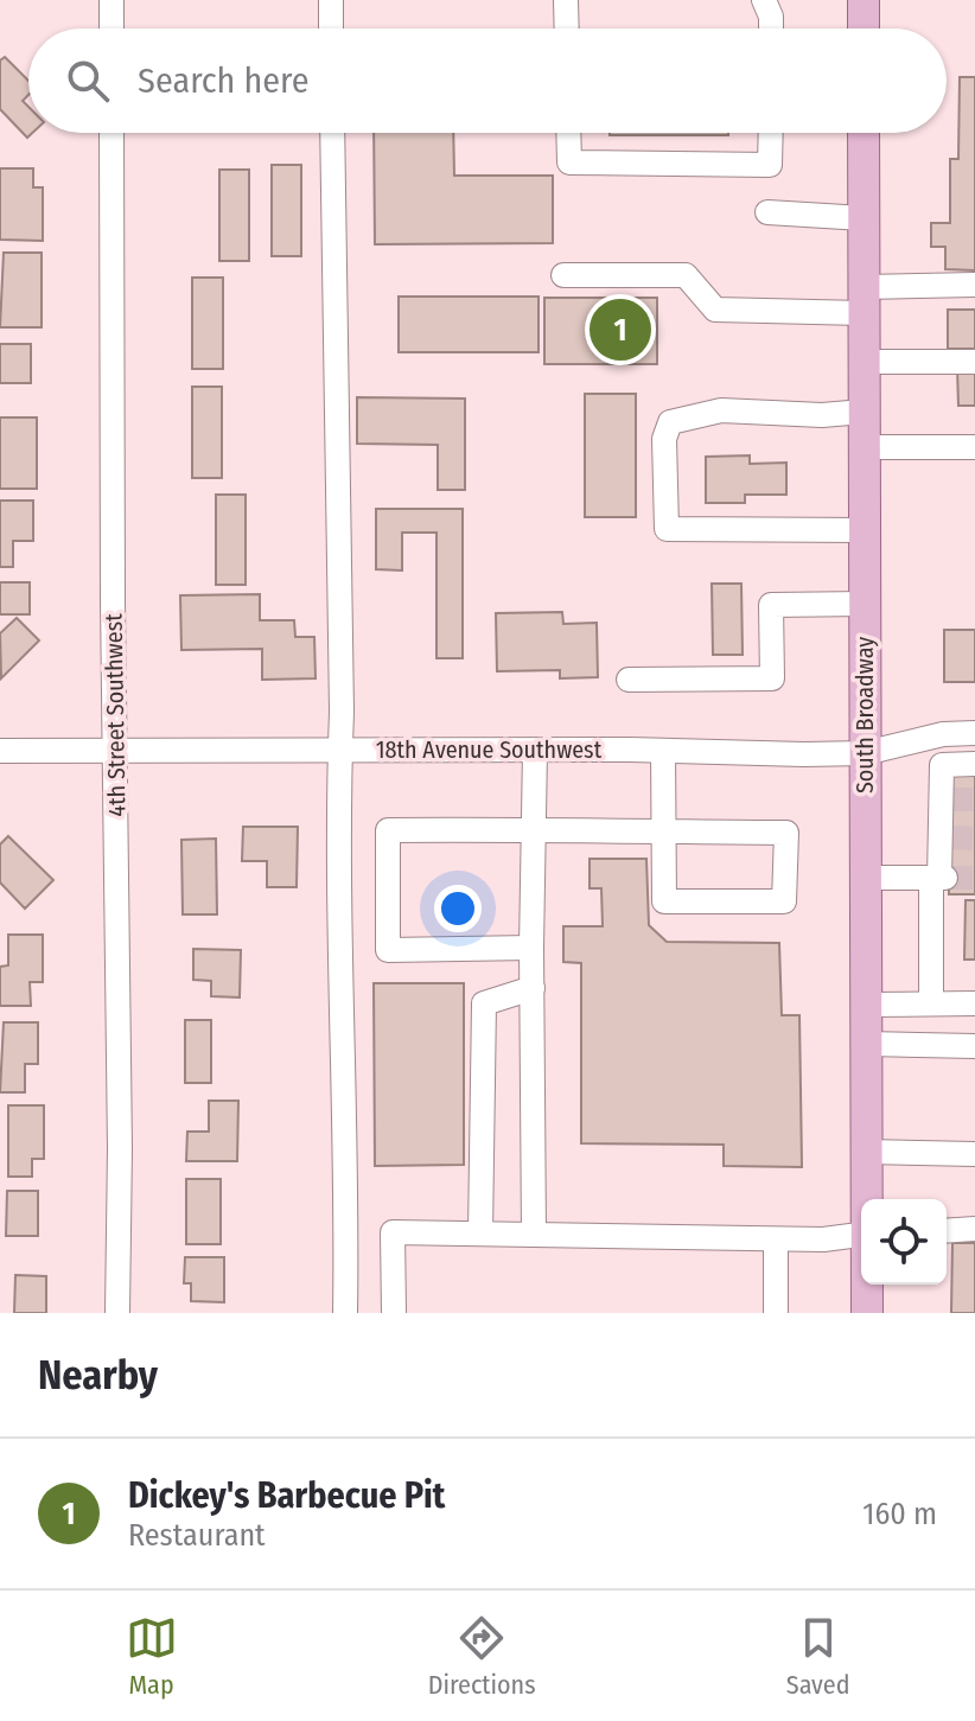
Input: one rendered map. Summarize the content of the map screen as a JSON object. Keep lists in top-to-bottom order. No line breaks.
{"streets":{"main road":["South Broadway"],"street":["4th Street Southwest","18th Avenue Southwest"]},"crossings":[["4th Street Southwest","18th Avenue Southwest"],["South Broadway","18th Avenue Southwest"]],"page":{"search":"Search here","pins":"1","heading":"Nearby","list":[{"mark":"1","name":"Dickey's Barbecue Pit","note":"Restaurant","value":"160 m"}],"nav":["Map","Directions","Saved"]}}
